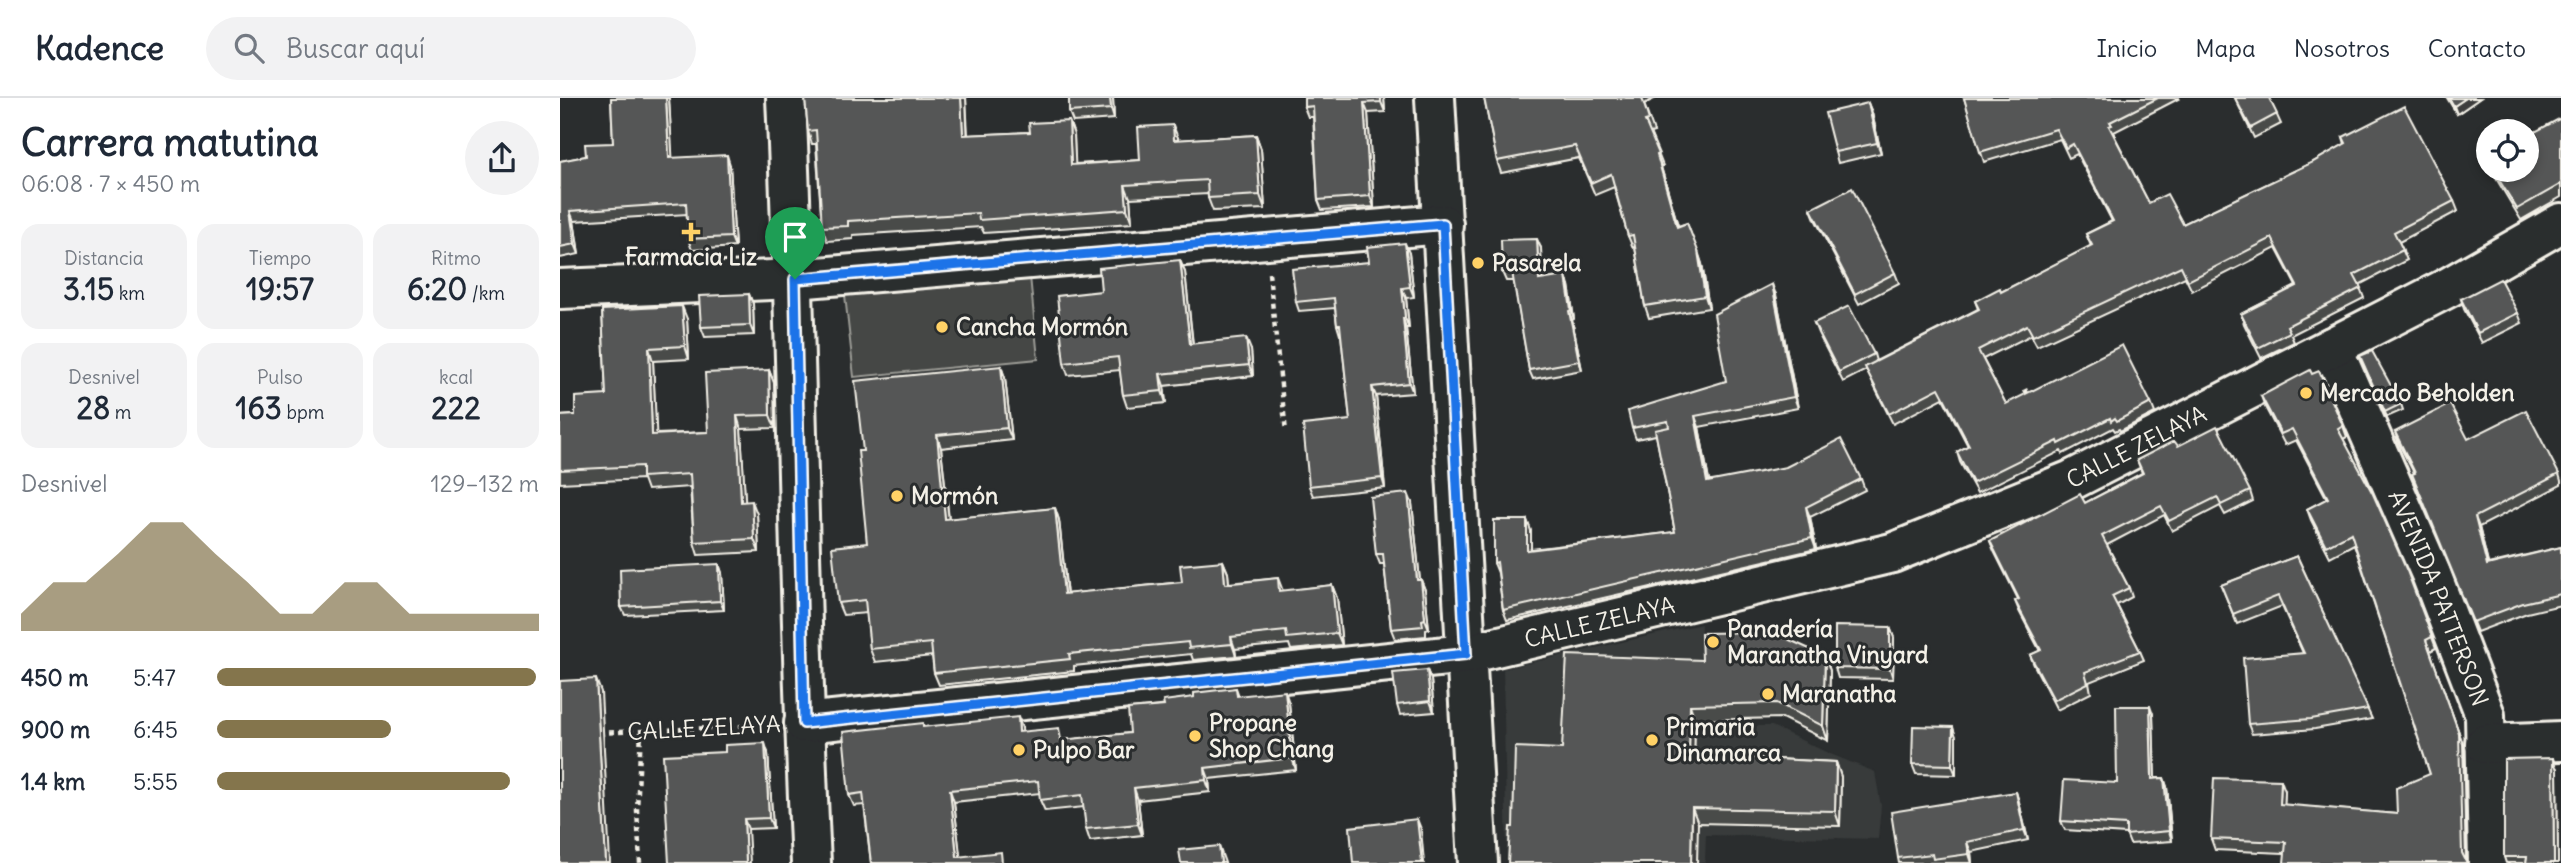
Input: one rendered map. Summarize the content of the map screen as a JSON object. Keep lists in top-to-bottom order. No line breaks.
{"streets":{"street":["CALLE ZELAYA","AVENIDA PATTERSON"]},"crossings":[["CALLE ZELAYA","AVENIDA PATTERSON"]],"places":{"health":["Farmacia Liz"],"other":["Pasarela","Cancha Mormón","Mercado Beholden","Mormón","Panadería Maranatha Vinyard","Maranatha","Propane Shop Chang","Primaria Dinamarca","Pulpo Bar"]},"page":{"header":"Kadence","search":"Buscar aquí","nav":["Inicio","Mapa","Nosotros","Contacto"],"heading":["Carrera matutina","06:08 · 7 × 450 m"],"stats":[["Distancia","3.15 km"],["Tiempo","19:57"],["Ritmo","6:20 /km"],["Desnivel","28 m"],["Pulso","163 bpm"],["kcal","222"]],"chart":["Desnivel","129–132 m"],"list":[{"name":"450 m","note":"5:47"},{"name":"900 m","note":"6:45"},{"name":"1.4 km","note":"5:55"}]}}
